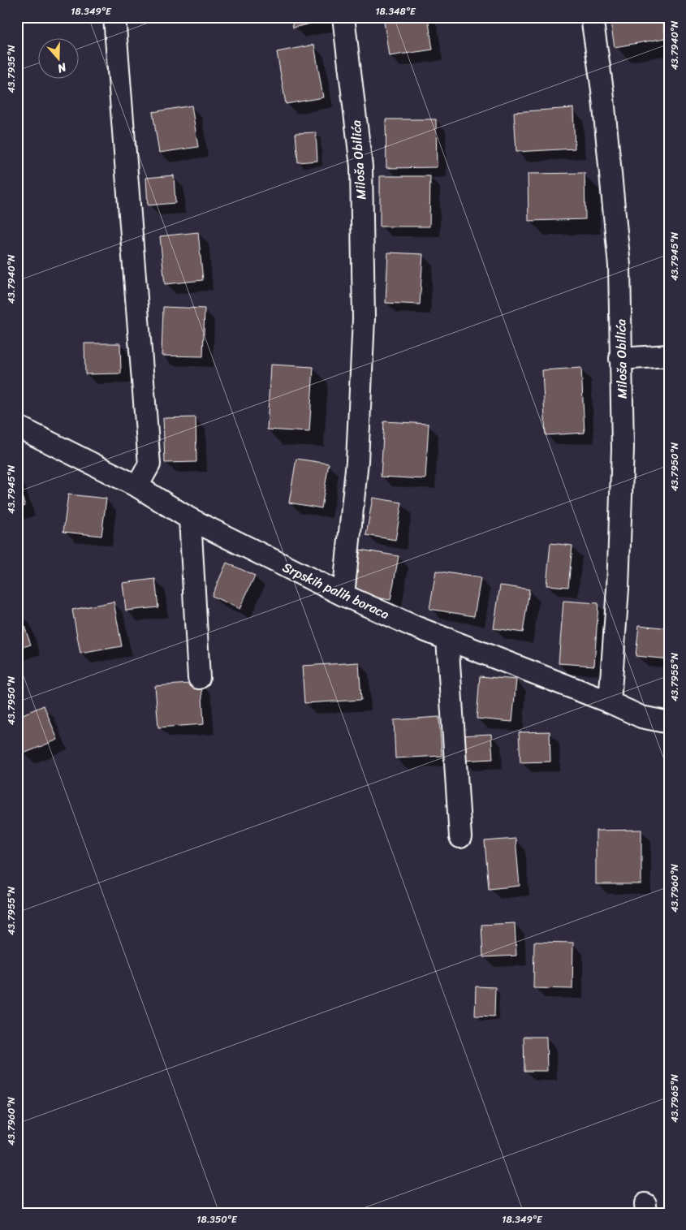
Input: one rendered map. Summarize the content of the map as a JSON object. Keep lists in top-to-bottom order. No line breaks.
{"streets":{"street":["Miloša Obilića","Srpskih palih boraca"]},"crossings":[["Miloša Obilića","Srpskih palih boraca"]],"north":"bottom","coordinates":["18.349°E","18.348°E","43.7940°N","43.7935°N","43.7945°N","43.7950°N","43.7955°N","43.7960°N","43.7965°N","18.350°E"]}
